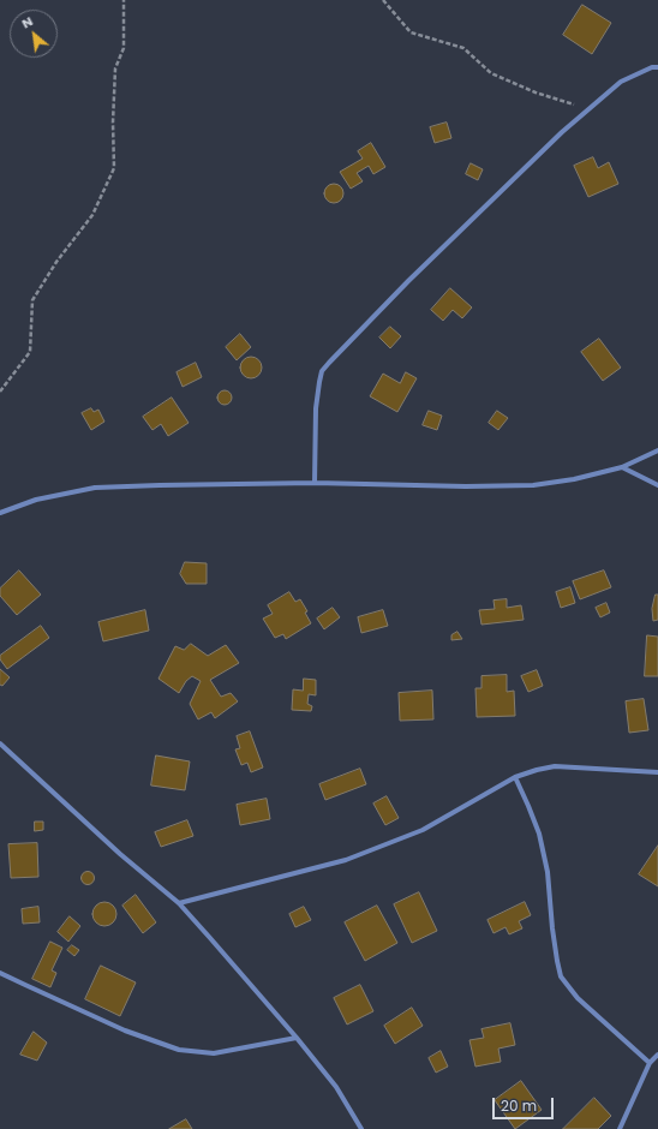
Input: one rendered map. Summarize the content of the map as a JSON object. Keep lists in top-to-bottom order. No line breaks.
{"scale_bar":"20 m","north":"top left"}
